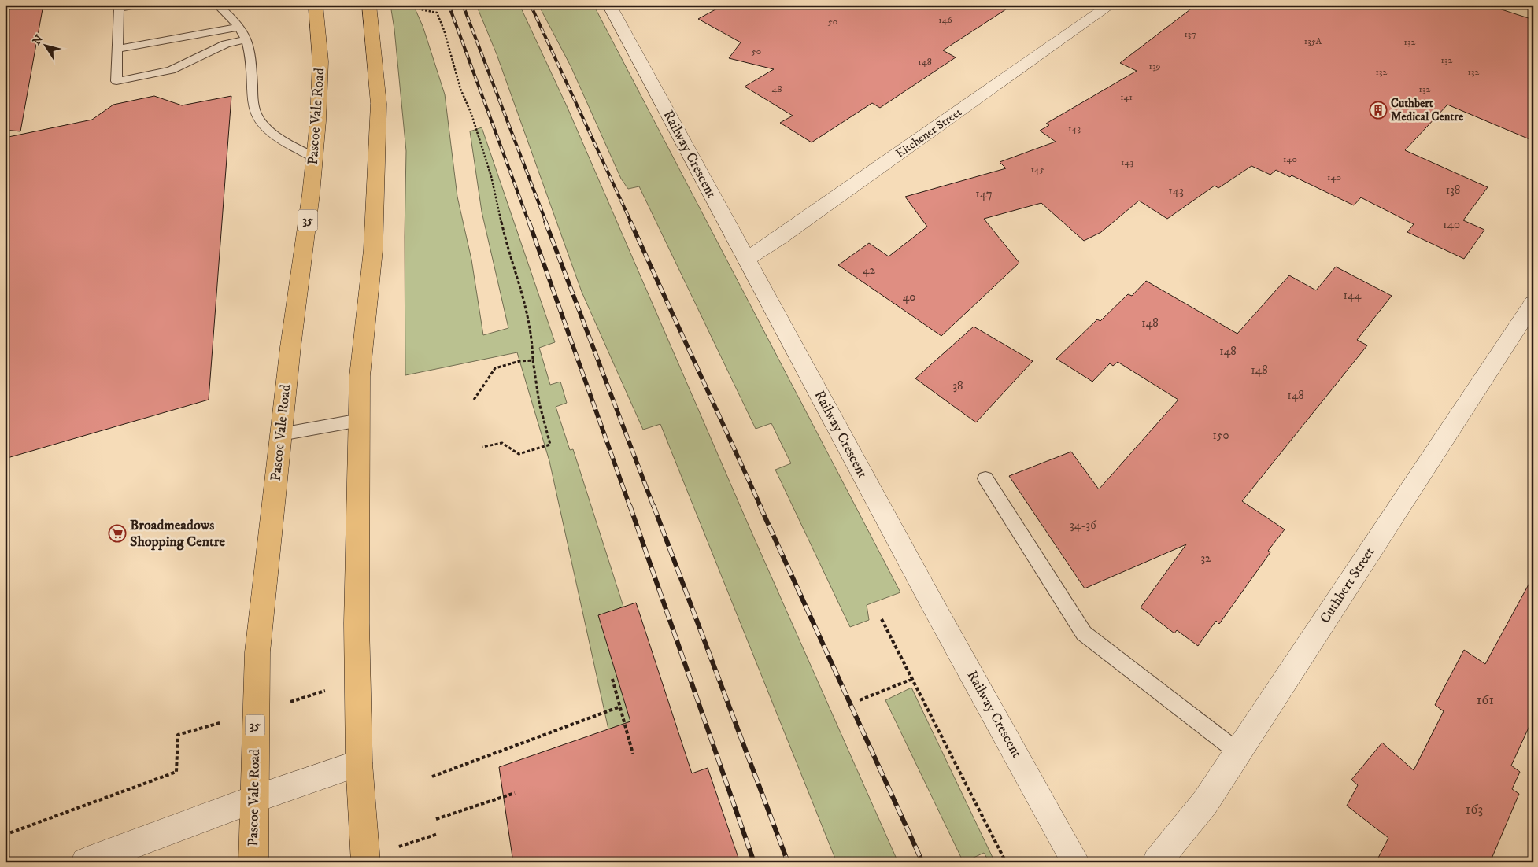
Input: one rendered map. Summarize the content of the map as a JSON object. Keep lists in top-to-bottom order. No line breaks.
{"streets":{"main road":["Pascoe Vale Road","35"],"street":["Kitchener Street","Railway Crescent","Cuthbert Street"]},"crossings":[["Kitchener Street","Railway Crescent"]],"places":{"building":["Cuthbert Medical Centre"],"supermarket":["Broadmeadows Shopping Centre"]},"house_numbers":["146","50","137","135A","132","50","132","148","139","132","132","48","132","141","143","140","143","145","140","138","143","147","140","42","144","40","148","148","148","38","148","150","34-36","32","161","163"],"north":"top left"}
